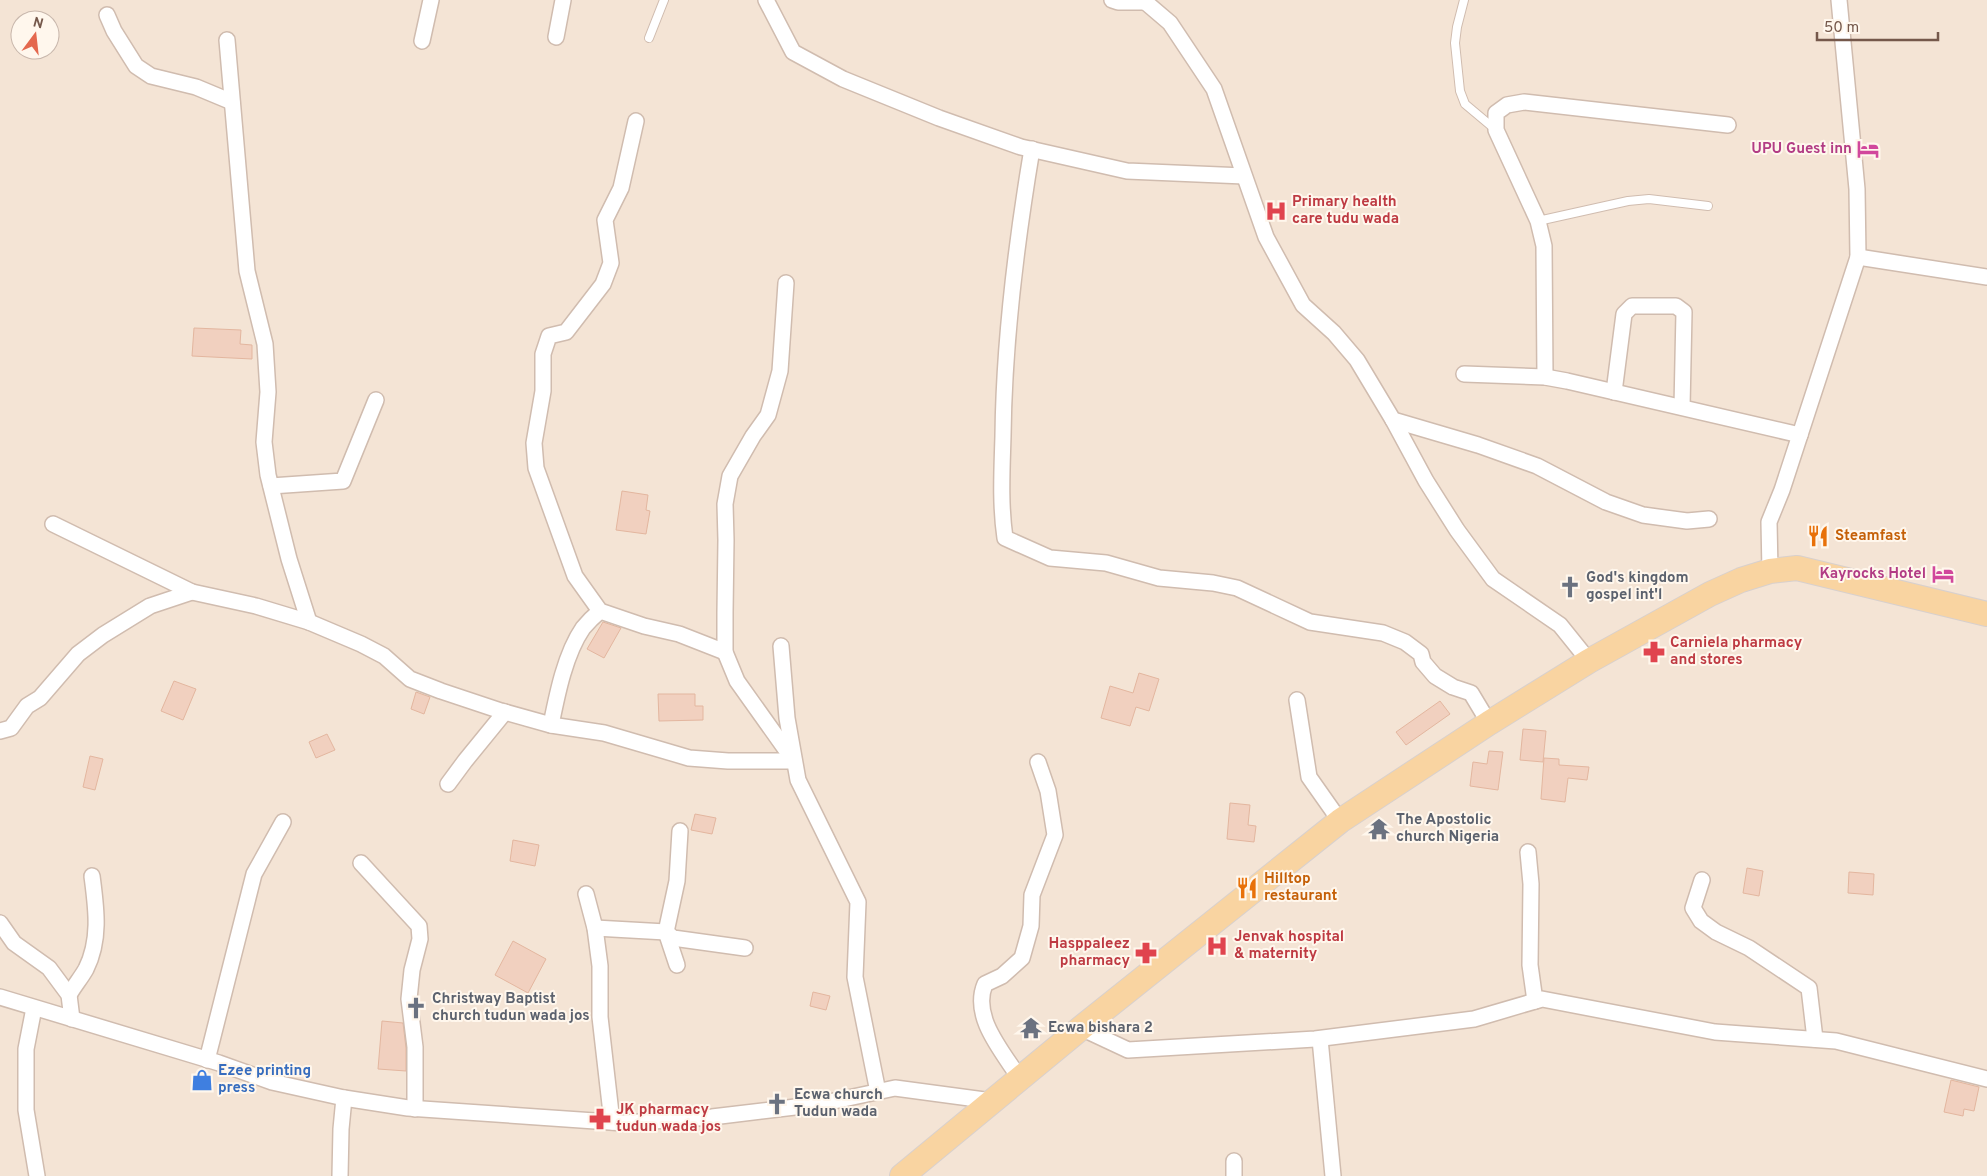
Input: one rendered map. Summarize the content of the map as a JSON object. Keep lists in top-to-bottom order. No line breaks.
{"places":{"hotel":["UPU Guest inn","Kayrocks Hotel"],"hospital":["Primary health care tudu wada","Jenvak hospital & maternity"],"restaurant":["Steamfast","Hilltop restaurant"],"church":["God's kingdom gospel int'l","Christway Baptist church tudun wada jos","Ecwa church Tudun wada"],"pharmacy":["Carniela pharmacy and stores","Hasppaleez pharmacy","JK pharmacy tudun wada jos"],"temple":["The Apostolic church Nigeria","Ecwa bishara 2"],"shop":["Ezee printing press"]},"scale_bar":"50 m","north":"top"}
